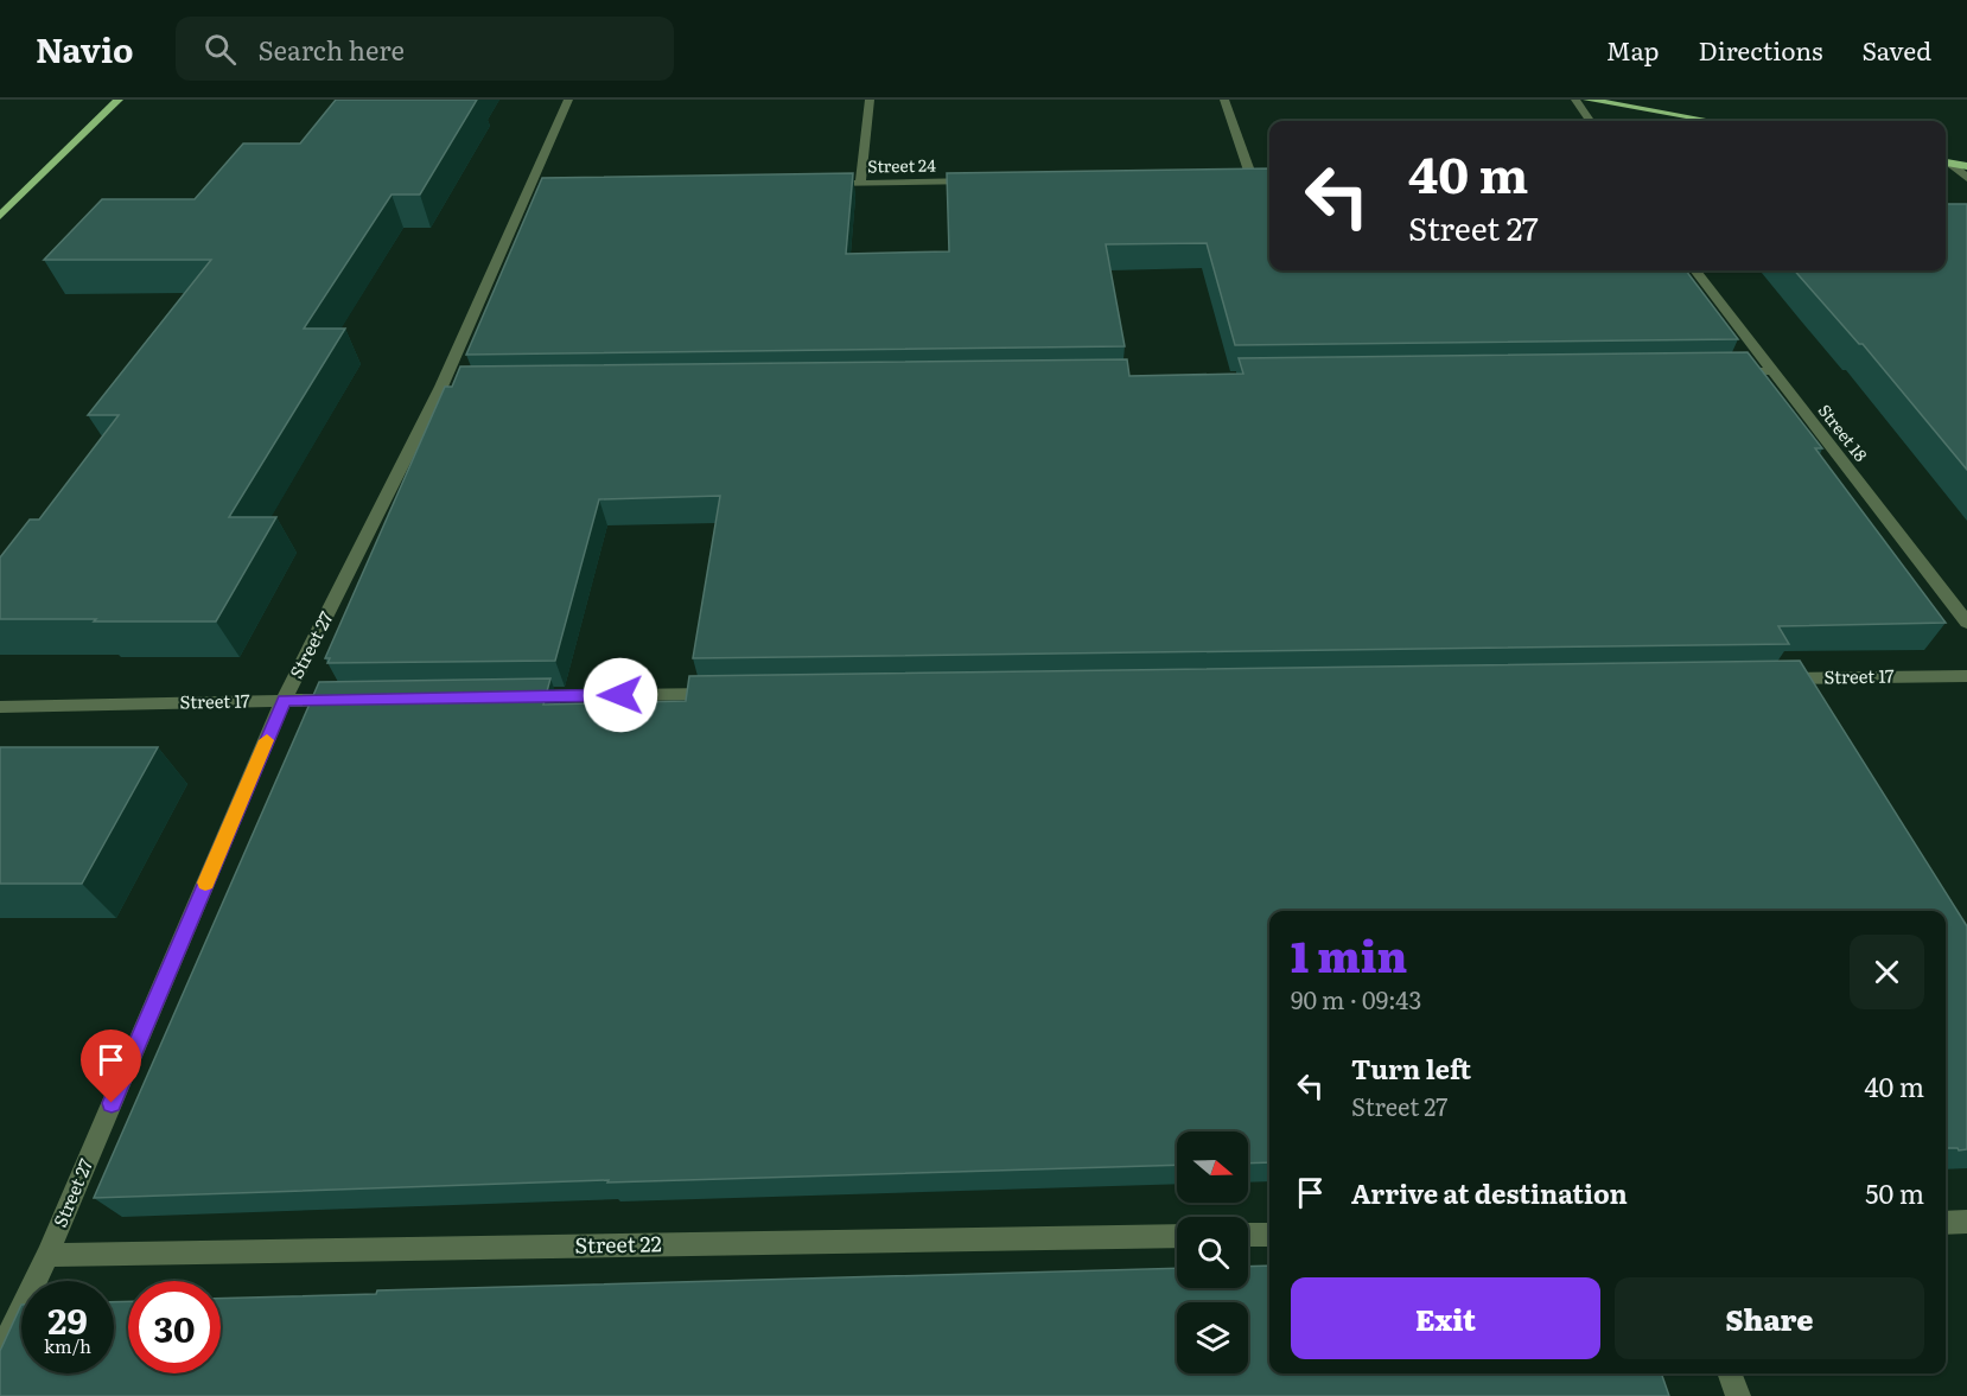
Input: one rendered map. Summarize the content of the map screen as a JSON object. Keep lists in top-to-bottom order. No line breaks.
{"streets":{"street":["Street 24","Street 18","Street 27","Street 17","Street 22"]},"crossings":[["Street 27","Street 17"],["Street 27","Street 22"]],"north":"right","page":{"header":"Navio","search":"Search here","nav":["Map","Directions","Saved"],"turn":["40 m","Street 27"],"heading":["1 min","90 m · 09:43"],"list":[{"name":"Turn left","note":"Street 27","value":"40 m"},{"name":"Arrive at destination","value":"50 m"}],"buttons":["Exit","Share"],"speed":"29 km/h","limit":"30"}}
